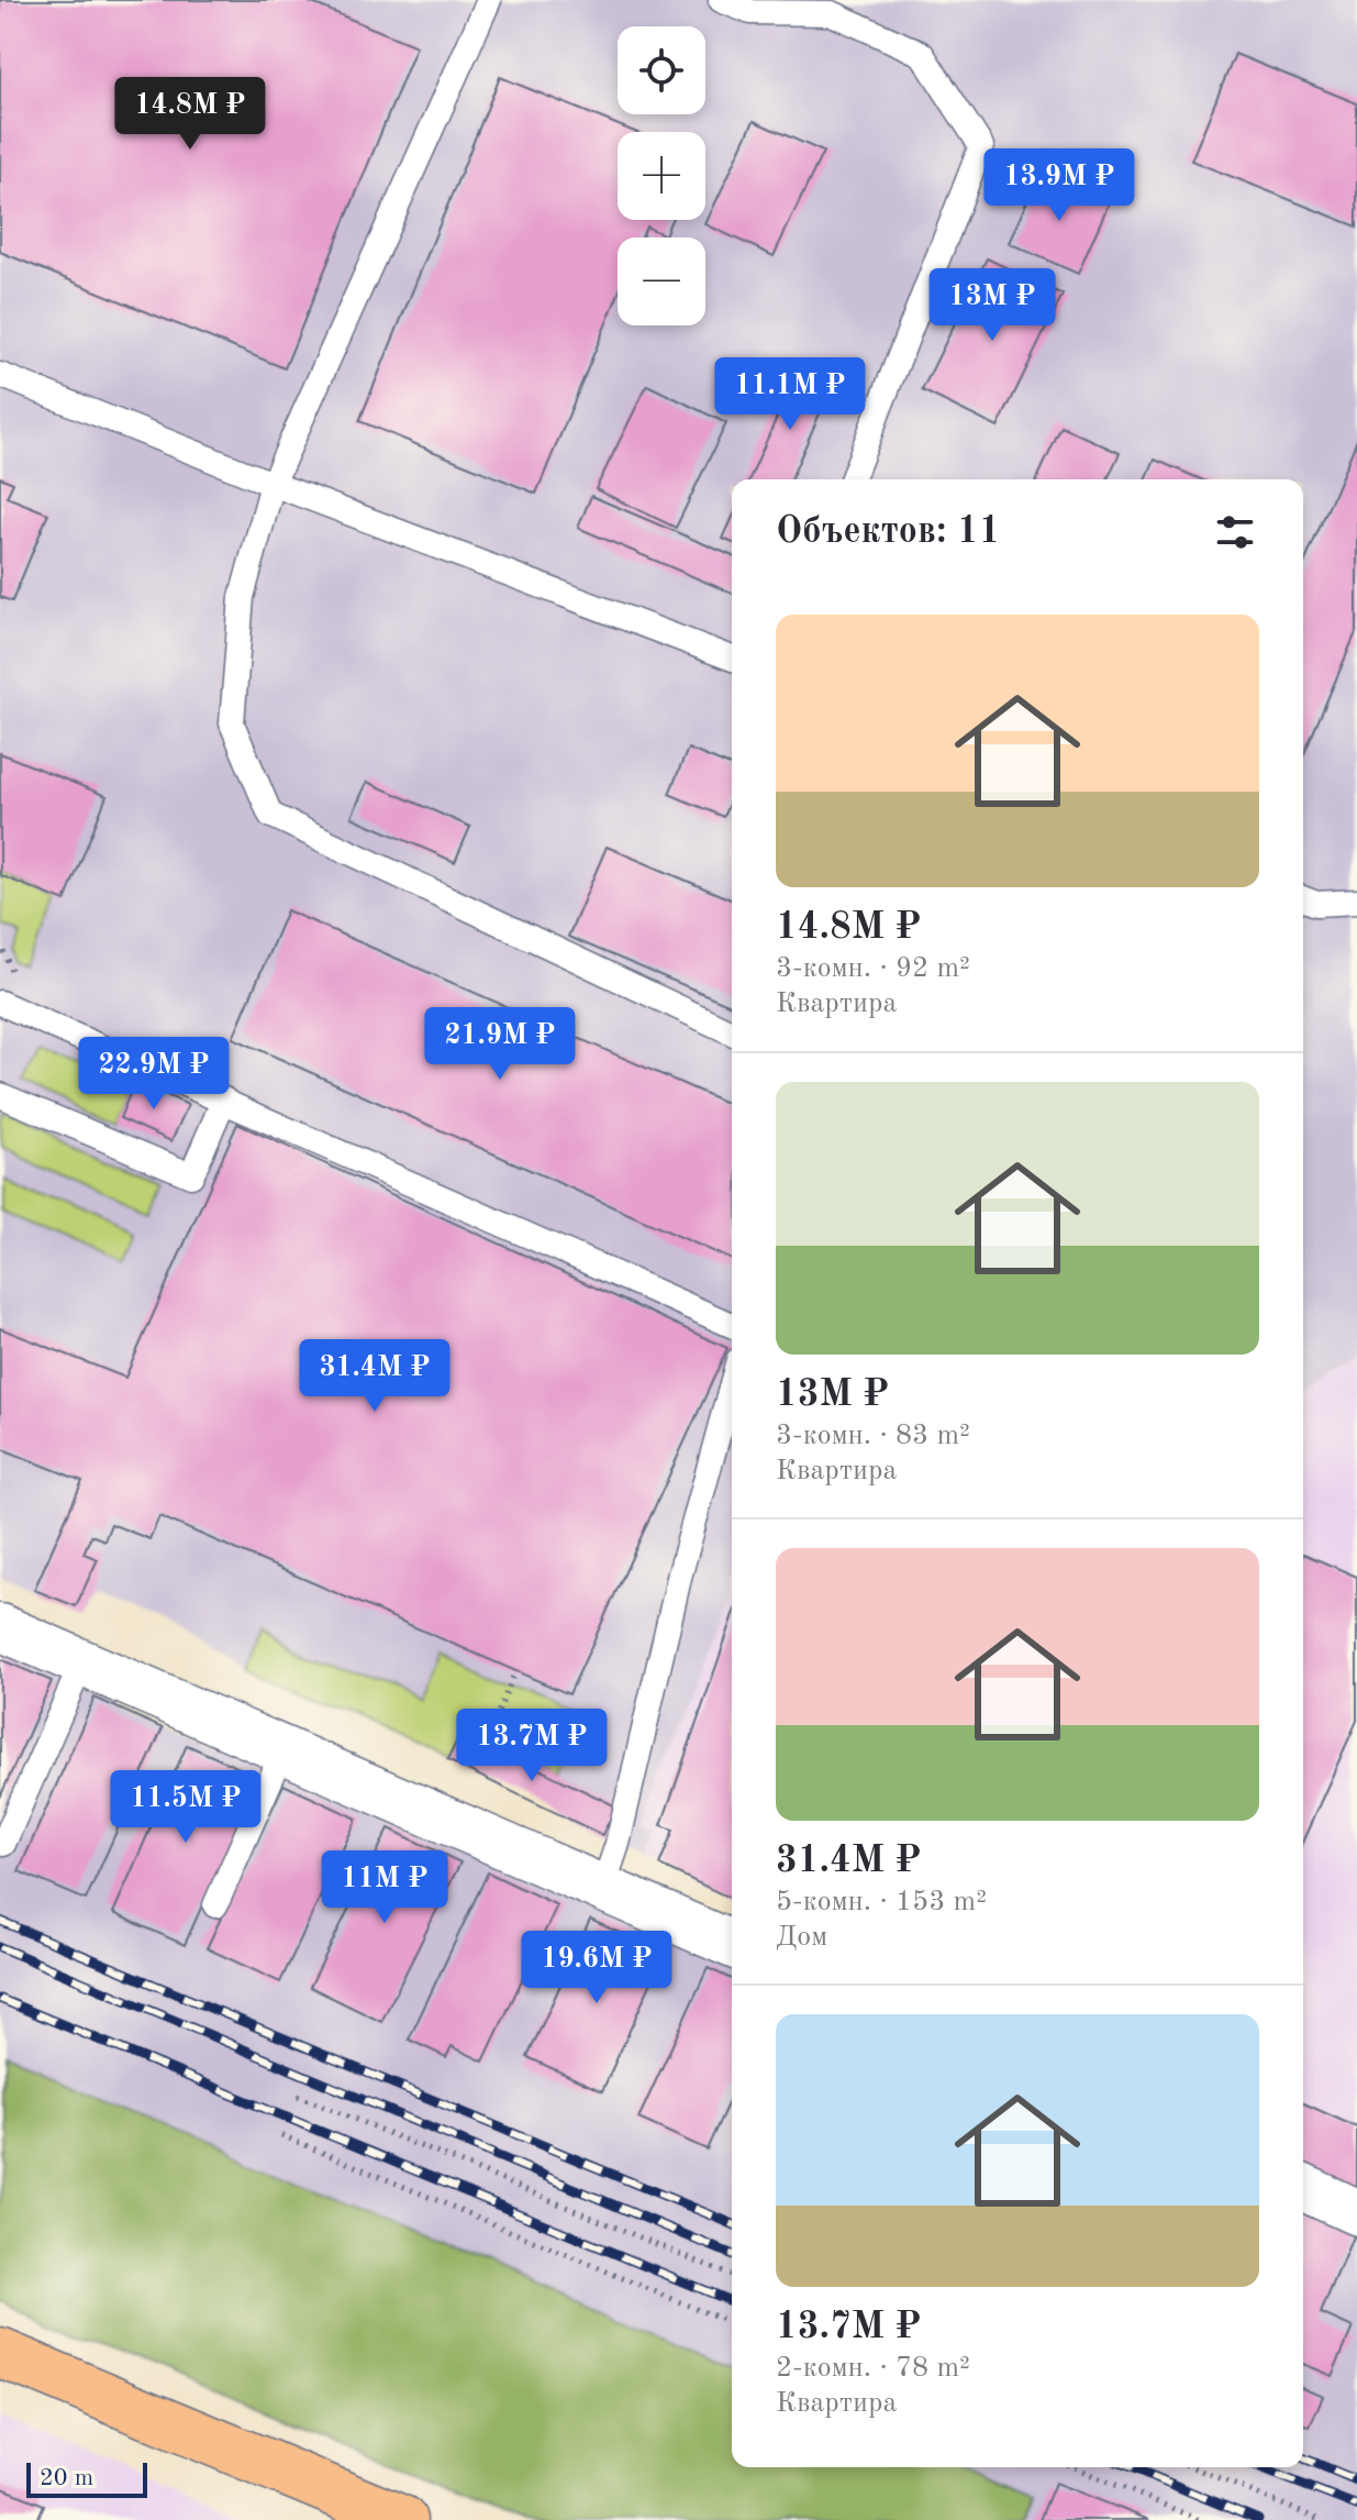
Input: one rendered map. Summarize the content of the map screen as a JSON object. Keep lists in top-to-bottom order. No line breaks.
{"scale_bar":"20 m","page":{"map_buttons":["+","−"],"price":["14.8M ₽","13.9M ₽","13M ₽","11.1M ₽","21.9M ₽","22.9M ₽","31.4M ₽","13.7M ₽","11.5M ₽","11M ₽","19.6M ₽"],"heading":"Объектов: 11","list":[{"name":"14.8M ₽","note":"3-комн. · 92 m² · Квартира"},{"name":"13M ₽","note":"3-комн. · 83 m² · Квартира"},{"name":"31.4M ₽","note":"5-комн. · 153 m² · Дом"},{"name":"13.7M ₽","note":"2-комн. · 78 m² · Квартира"}],"scale":"20 m"}}
